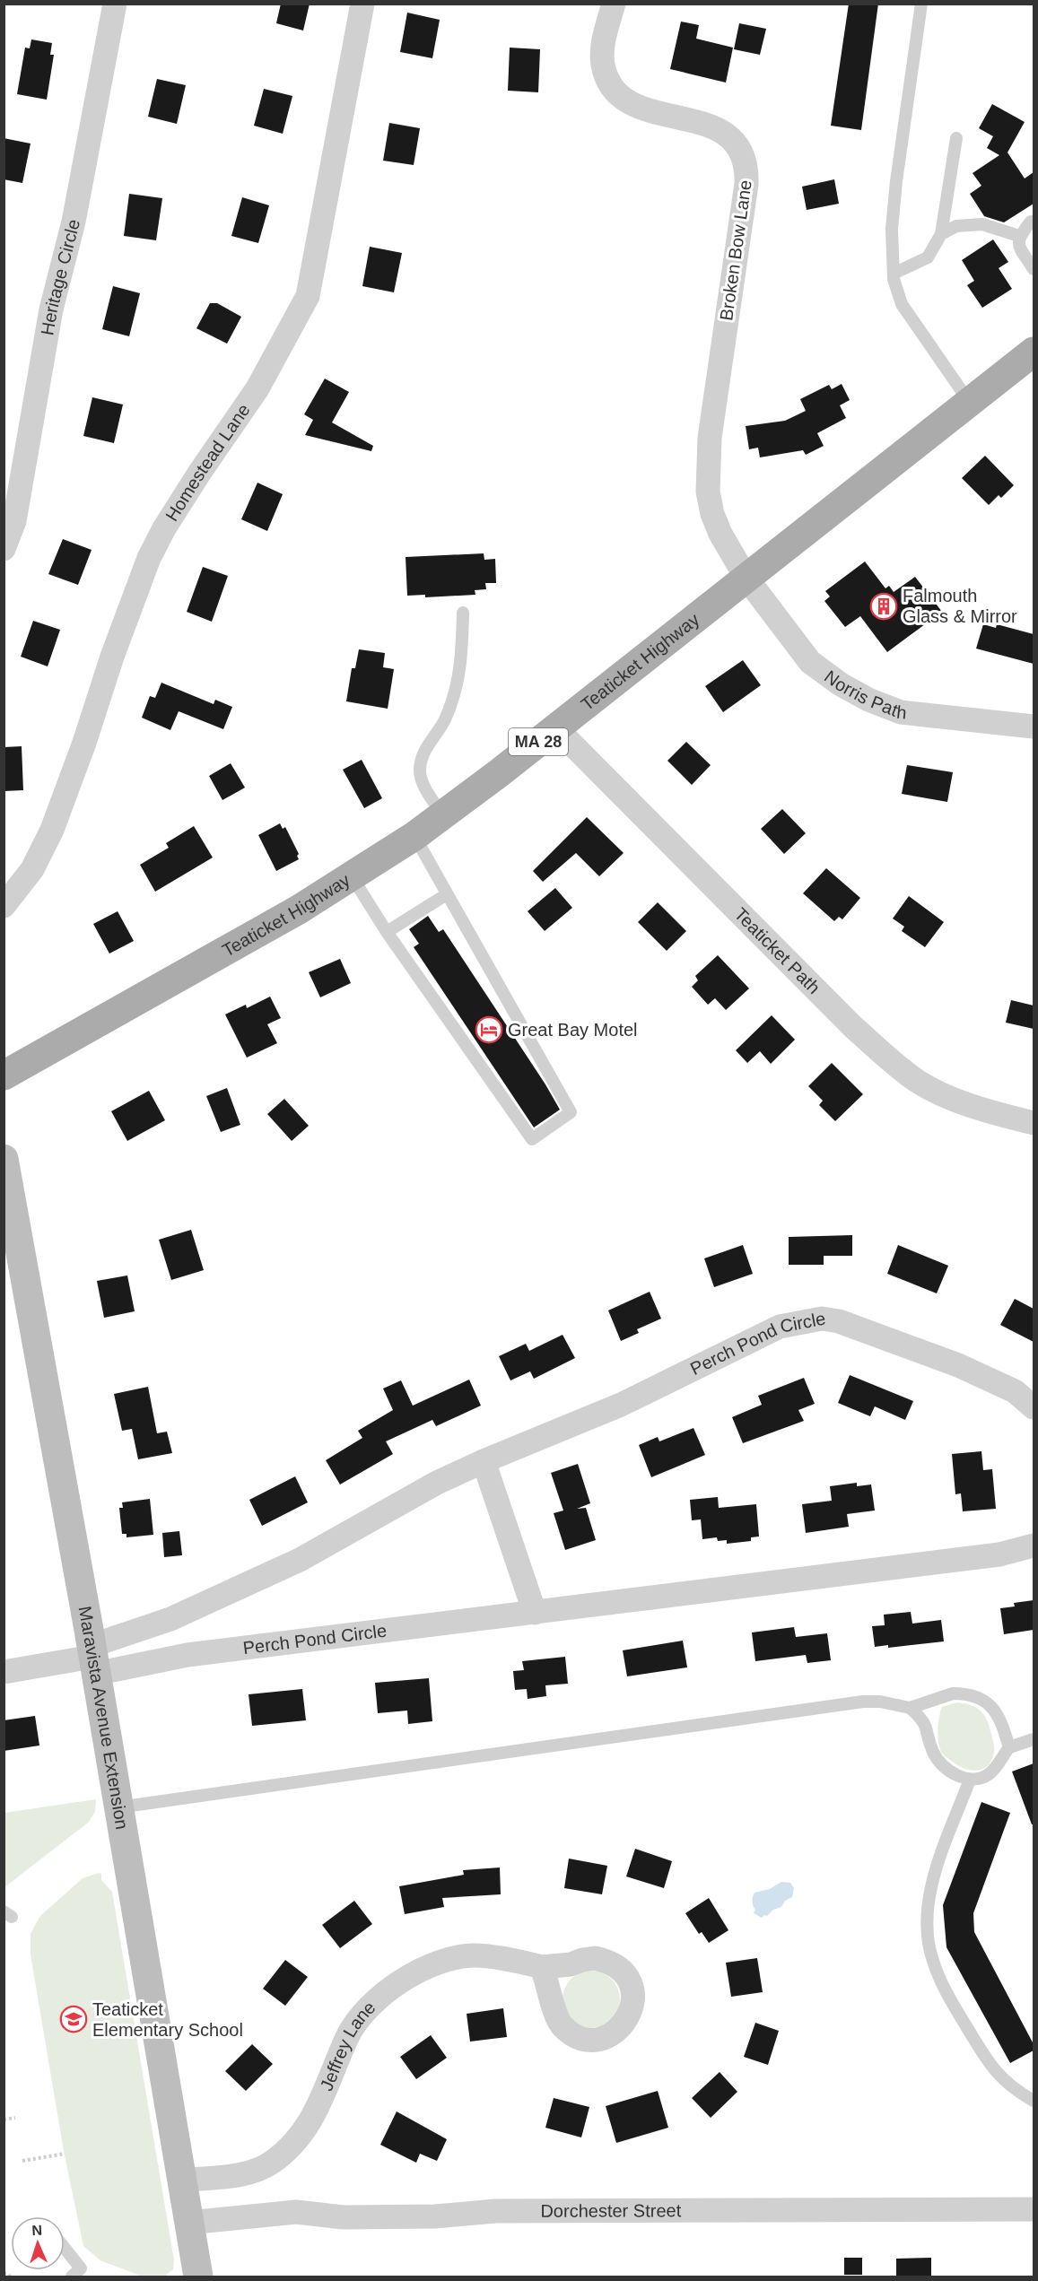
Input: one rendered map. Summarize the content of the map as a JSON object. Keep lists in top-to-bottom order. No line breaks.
{"streets":{"main road":["Teaticket Highway","MA 28","Maravista Avenue Extension"],"street":["Broken Bow Lane","Heritage Circle","Homestead Lane","Norris Path","Teaticket Path","Perch Pond Circle","Jeffrey Lane","Dorchester Street"]},"crossings":[["Broken Bow Lane","Teaticket Highway"],["Broken Bow Lane","Norris Path"],["Teaticket Highway","Norris Path"],["Teaticket Highway","Teaticket Path"],["Perch Pond Circle","Maravista Avenue Extension"],["Maravista Avenue Extension","Jeffrey Lane"],["Maravista Avenue Extension","Dorchester Street"]],"places":{"building":["Falmouth Glass & Mirror"],"hotel":["Great Bay Motel"],"school or university":["Teaticket Elementary School"]},"north":"top"}
